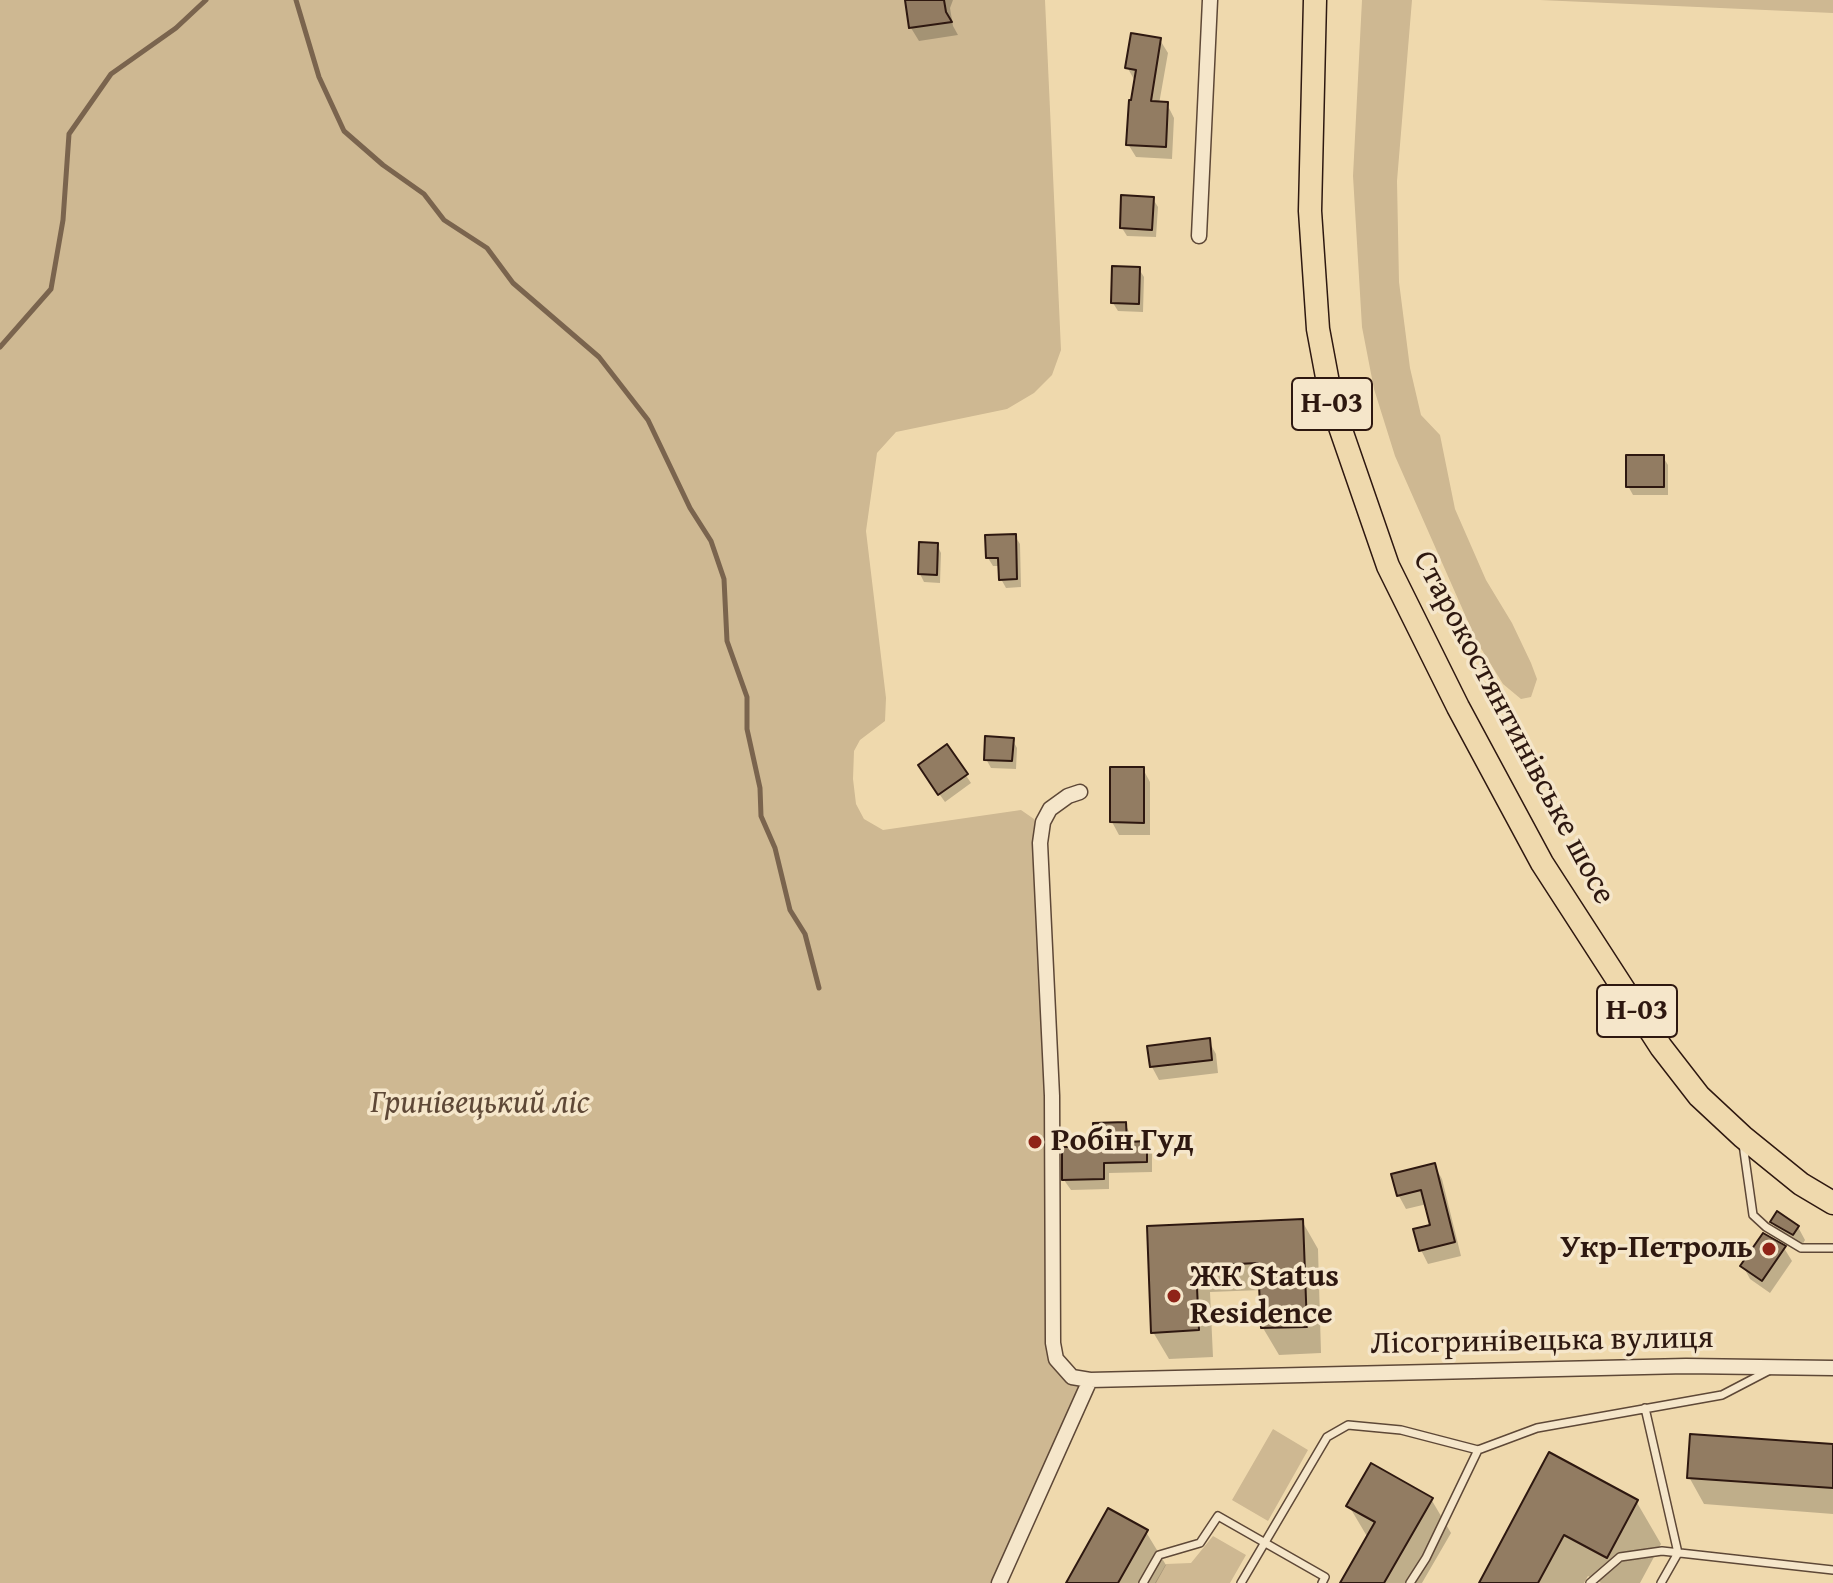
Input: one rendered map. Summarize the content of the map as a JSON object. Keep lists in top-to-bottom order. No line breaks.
{"streets":{"main road":["Н-03","Старокостянтинівське шосе"],"street":["Лісогринівецька вулиця"]},"parks":["Гринівецький ліс"],"places":["Робін Гуд","Укр-Петроль","ЖК Status Residence"]}
